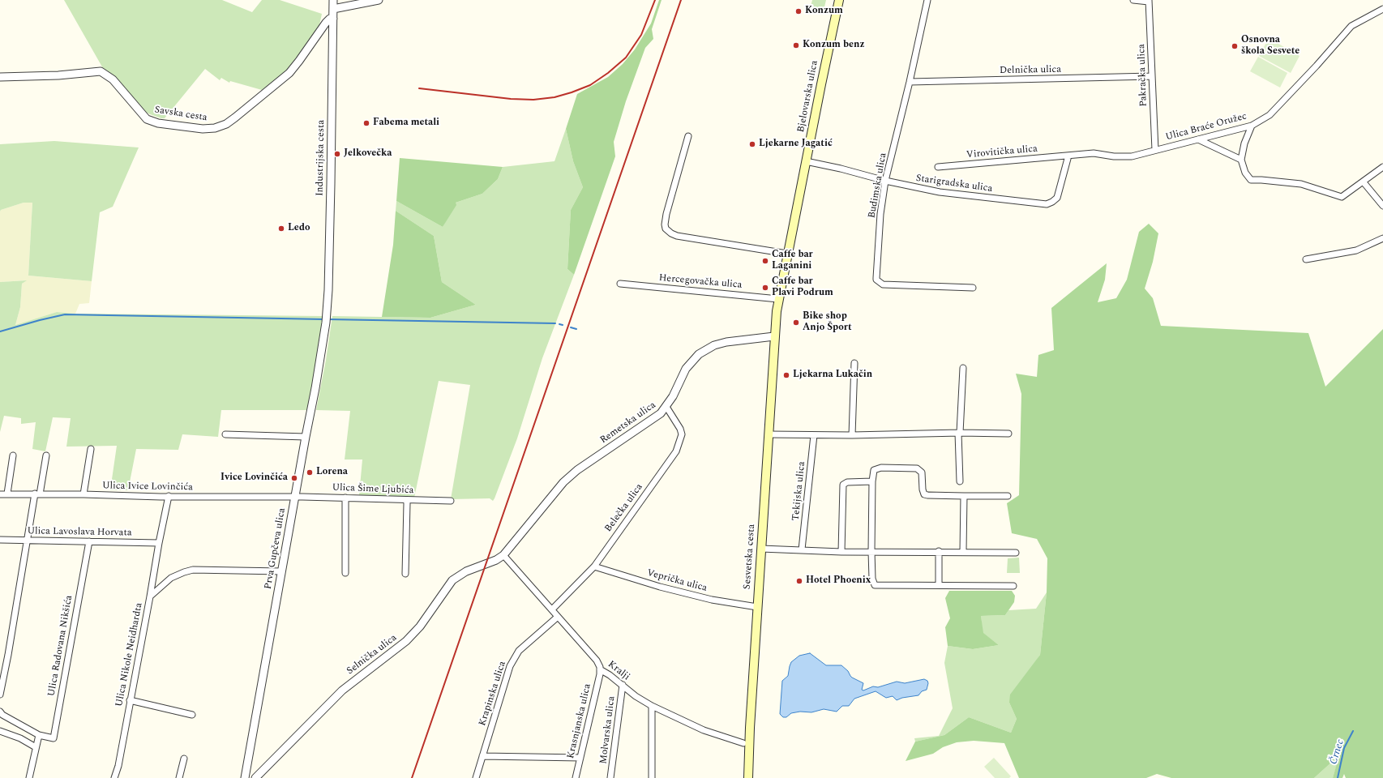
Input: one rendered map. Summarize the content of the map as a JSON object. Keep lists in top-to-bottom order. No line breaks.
{"streets":{"main road":["Bjelovarska ulica","Sesvetska cesta"],"street":["Delnička ulica","Pakračka ulica","Savska cesta","Ulica Braće Oružec","Virovitička ulica","Industrijska cesta","Starigradska ulica","Budimska ulica","Hercegovačka ulica","Remetska ulica","Ulica Ivice Lovinčića","Ulica Šime Ljubića","Tekijska ulica","Belečka ulica","Ulica Lavoslava Horvata","Prva Gupčeva ulica","Veprička ulica","Ulica Radovana Nikšića","Ulica Nikole Neidhardta","Selnička ulica","Kralji","Krapinska ulica","Krasnjanska ulica","Molvarska ulica"]},"crossings":[["Delnička ulica","Pakračka ulica"],["Delnička ulica","Budimska ulica"],["Pakračka ulica","Ulica Braće Oružec"],["Bjelovarska ulica","Starigradska ulica"],["Bjelovarska ulica","Hercegovačka ulica"],["Bjelovarska ulica","Remetska ulica"],["Bjelovarska ulica","Sesvetska cesta"],["Savska cesta","Industrijska cesta"],["Ulica Braće Oružec","Virovitička ulica"],["Ulica Braće Oružec","Starigradska ulica"],["Virovitička ulica","Starigradska ulica"],["Industrijska cesta","Prva Gupčeva ulica"],["Starigradska ulica","Budimska ulica"],["Remetska ulica","Belečka ulica"],["Remetska ulica","Sesvetska cesta"],["Remetska ulica","Selnička ulica"],["Remetska ulica","Kralji"],["Ulica Ivice Lovinčića","Ulica Šime Ljubića"],["Ulica Ivice Lovinčića","Prva Gupčeva ulica"],["Ulica Šime Ljubića","Prva Gupčeva ulica"],["Belečka ulica","Veprička ulica"],["Belečka ulica","Kralji"],["Ulica Lavoslava Horvata","Ulica Radovana Nikšića"],["Prva Gupčeva ulica","Ulica Nikole Neidhardta"],["Sesvetska cesta","Veprička ulica"],["Selnička ulica","Kralji"],["Kralji","Krapinska ulica"],["Kralji","Krasnjanska ulica"],["Kralji","Molvarska ulica"]],"water":["Črnec"],"places":["Konzum","Konzum benz","Osnovna škola Sesvete","Fabema metali","Ljekarne Jagatić","Jelkovečka","Ledo","Caffe bar Laganini","Caffe bar Plavi Podrum","Bike shop Anjo Šport","Ljekarna Lukačin","Lorena","Ivice Lovinčića","Hotel Phoenix"]}
